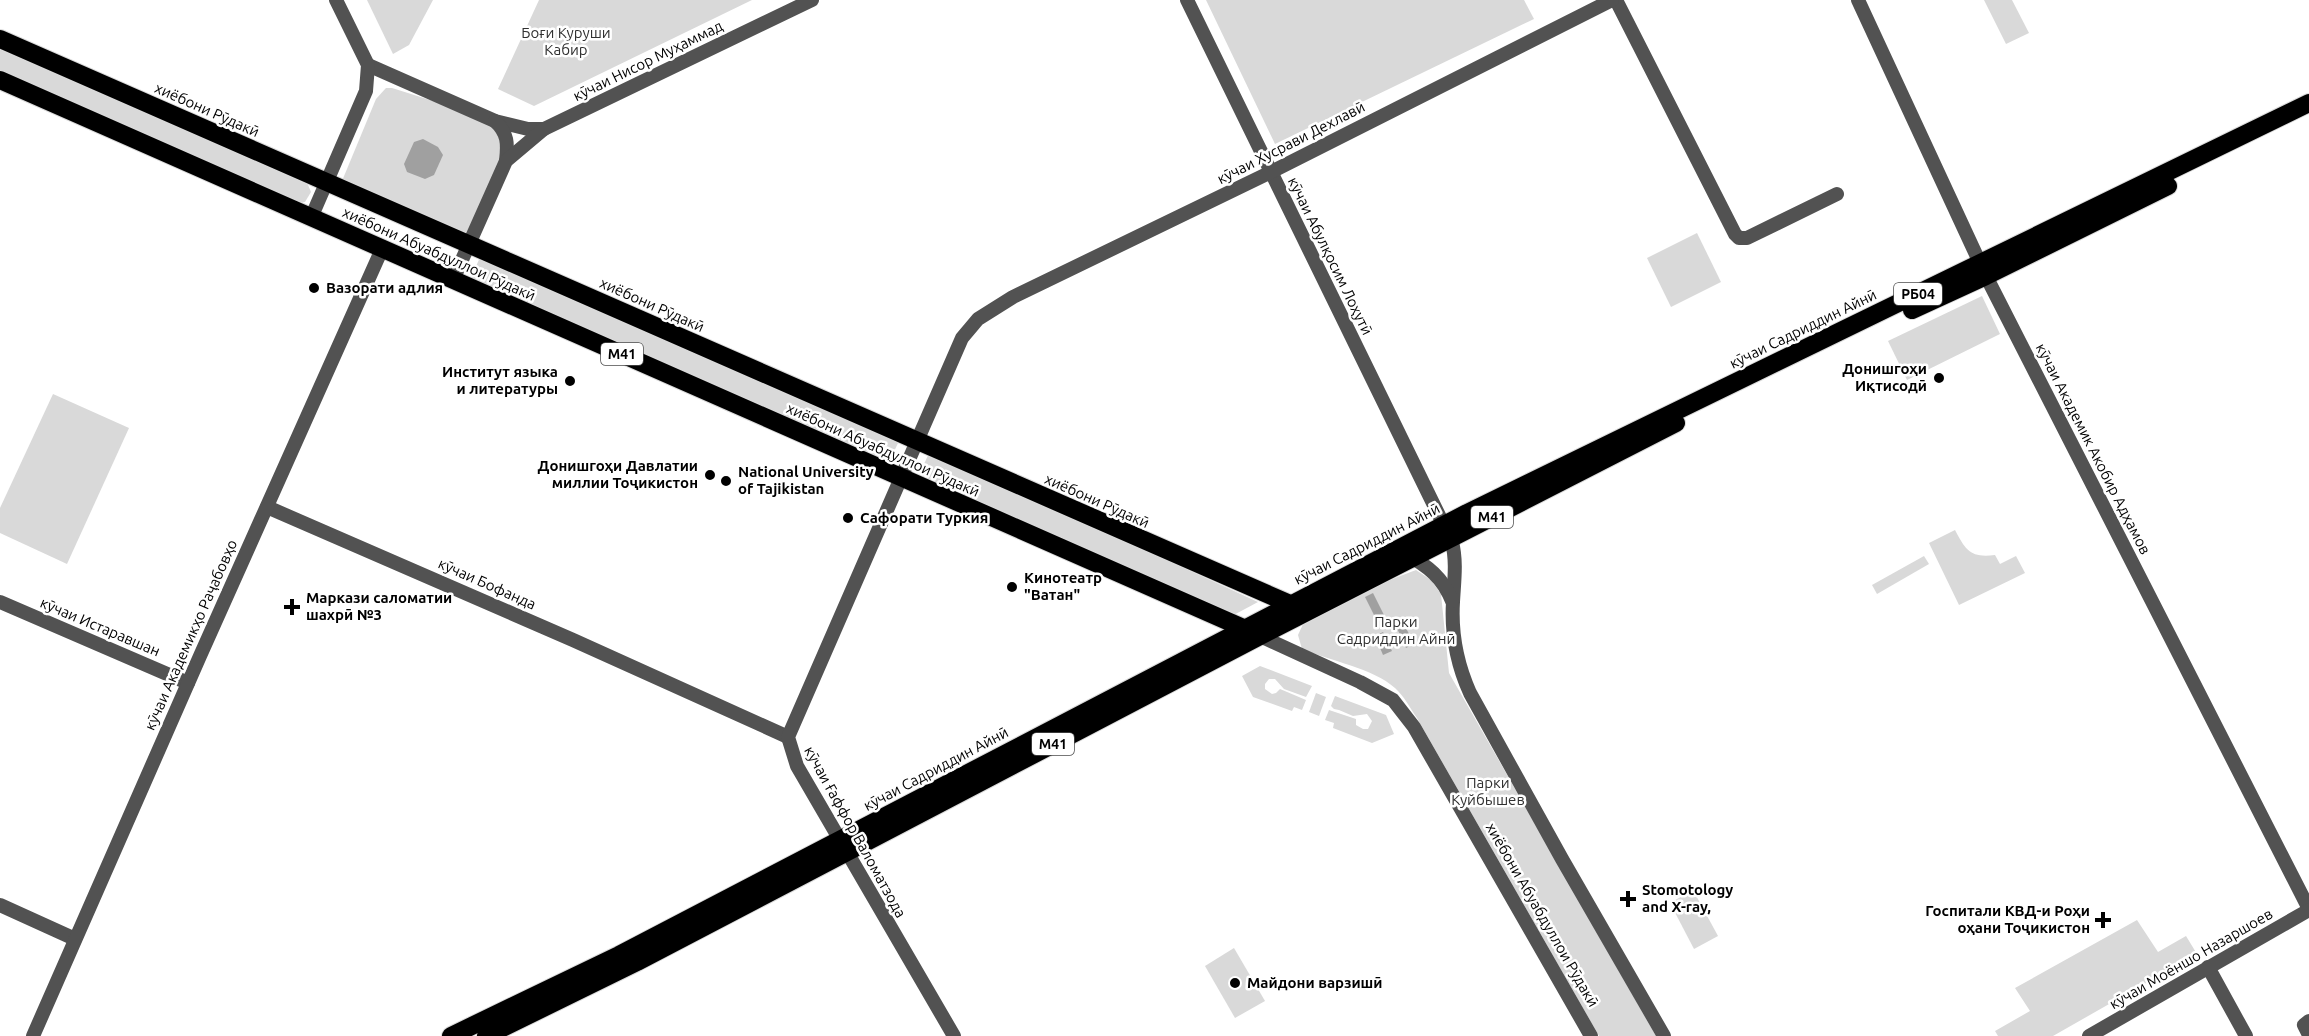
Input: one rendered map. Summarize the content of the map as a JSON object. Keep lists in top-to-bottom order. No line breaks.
{"streets":{"highway":["хиёбони Рӯдакӣ","хиёбони Абуабдуллои Рӯдакӣ","РБ04","кӯчаи Садриддин Айнӣ","M41"],"street":["кӯчаи Нисор Муҳаммад","кӯчаи Хусрави Дехлавӣ","кӯчаи Абулқосим Лоҳутӣ","кӯчаи Академик Акобир Адҳамов","кӯчаи Бофанда","кӯчаи Истаравшан","кӯчаи Академикҳо Раҷабовҳо","кӯчаи Ғаффор Валоматзода","кӯчаи Моёншо Назаршоев"]},"crossings":[["кӯчаи Нисор Муҳаммад","хиёбони Рӯдакӣ"],["кӯчаи Нисор Муҳаммад","хиёбони Абуабдуллои Рӯдакӣ"],["хиёбони Рӯдакӣ","кӯчаи Садриддин Айнӣ"],["хиёбони Рӯдакӣ","кӯчаи Ғаффор Валоматзода"],["кӯчаи Хусрави Дехлавӣ","кӯчаи Абулқосим Лоҳутӣ"],["кӯчаи Хусрави Дехлавӣ","кӯчаи Ғаффор Валоматзода"],["хиёбони Абуабдуллои Рӯдакӣ","кӯчаи Садриддин Айнӣ"],["хиёбони Абуабдуллои Рӯдакӣ","кӯчаи Академикҳо Раҷабовҳо"],["хиёбони Абуабдуллои Рӯдакӣ","кӯчаи Ғаффор Валоматзода"],["кӯчаи Абулқосим Лоҳутӣ","кӯчаи Садриддин Айнӣ"],["кӯчаи Садриддин Айнӣ","кӯчаи Академик Акобир Адҳамов"],["кӯчаи Садриддин Айнӣ","кӯчаи Ғаффор Валоматзода"],["кӯчаи Академик Акобир Адҳамов","кӯчаи Моёншо Назаршоев"],["кӯчаи Бофанда","кӯчаи Академикҳо Раҷабовҳо"],["кӯчаи Бофанда","кӯчаи Ғаффор Валоматзода"],["кӯчаи Истаравшан","кӯчаи Академикҳо Раҷабовҳо"]],"parks":["Боғи Куруши Кабир","Парки Садриддин Айнӣ","Парки Куйбышев"],"places":{"other":["Вазорати адлия","Донишгоҳи Иқтисодӣ","Институт языка и литературы","Донишгоҳи Давлатии миллии Тоҷикистон","National University of Tajikistan","Сафорати Туркия","Кинотеатр \"Ватан\"","Майдони варзишӣ"],"health":["Маркази саломатии шахрӣ №3","Stomotology and X-ray,","Госпитали КВД-и Роҳи оҳани Тоҷикистон"]}}
